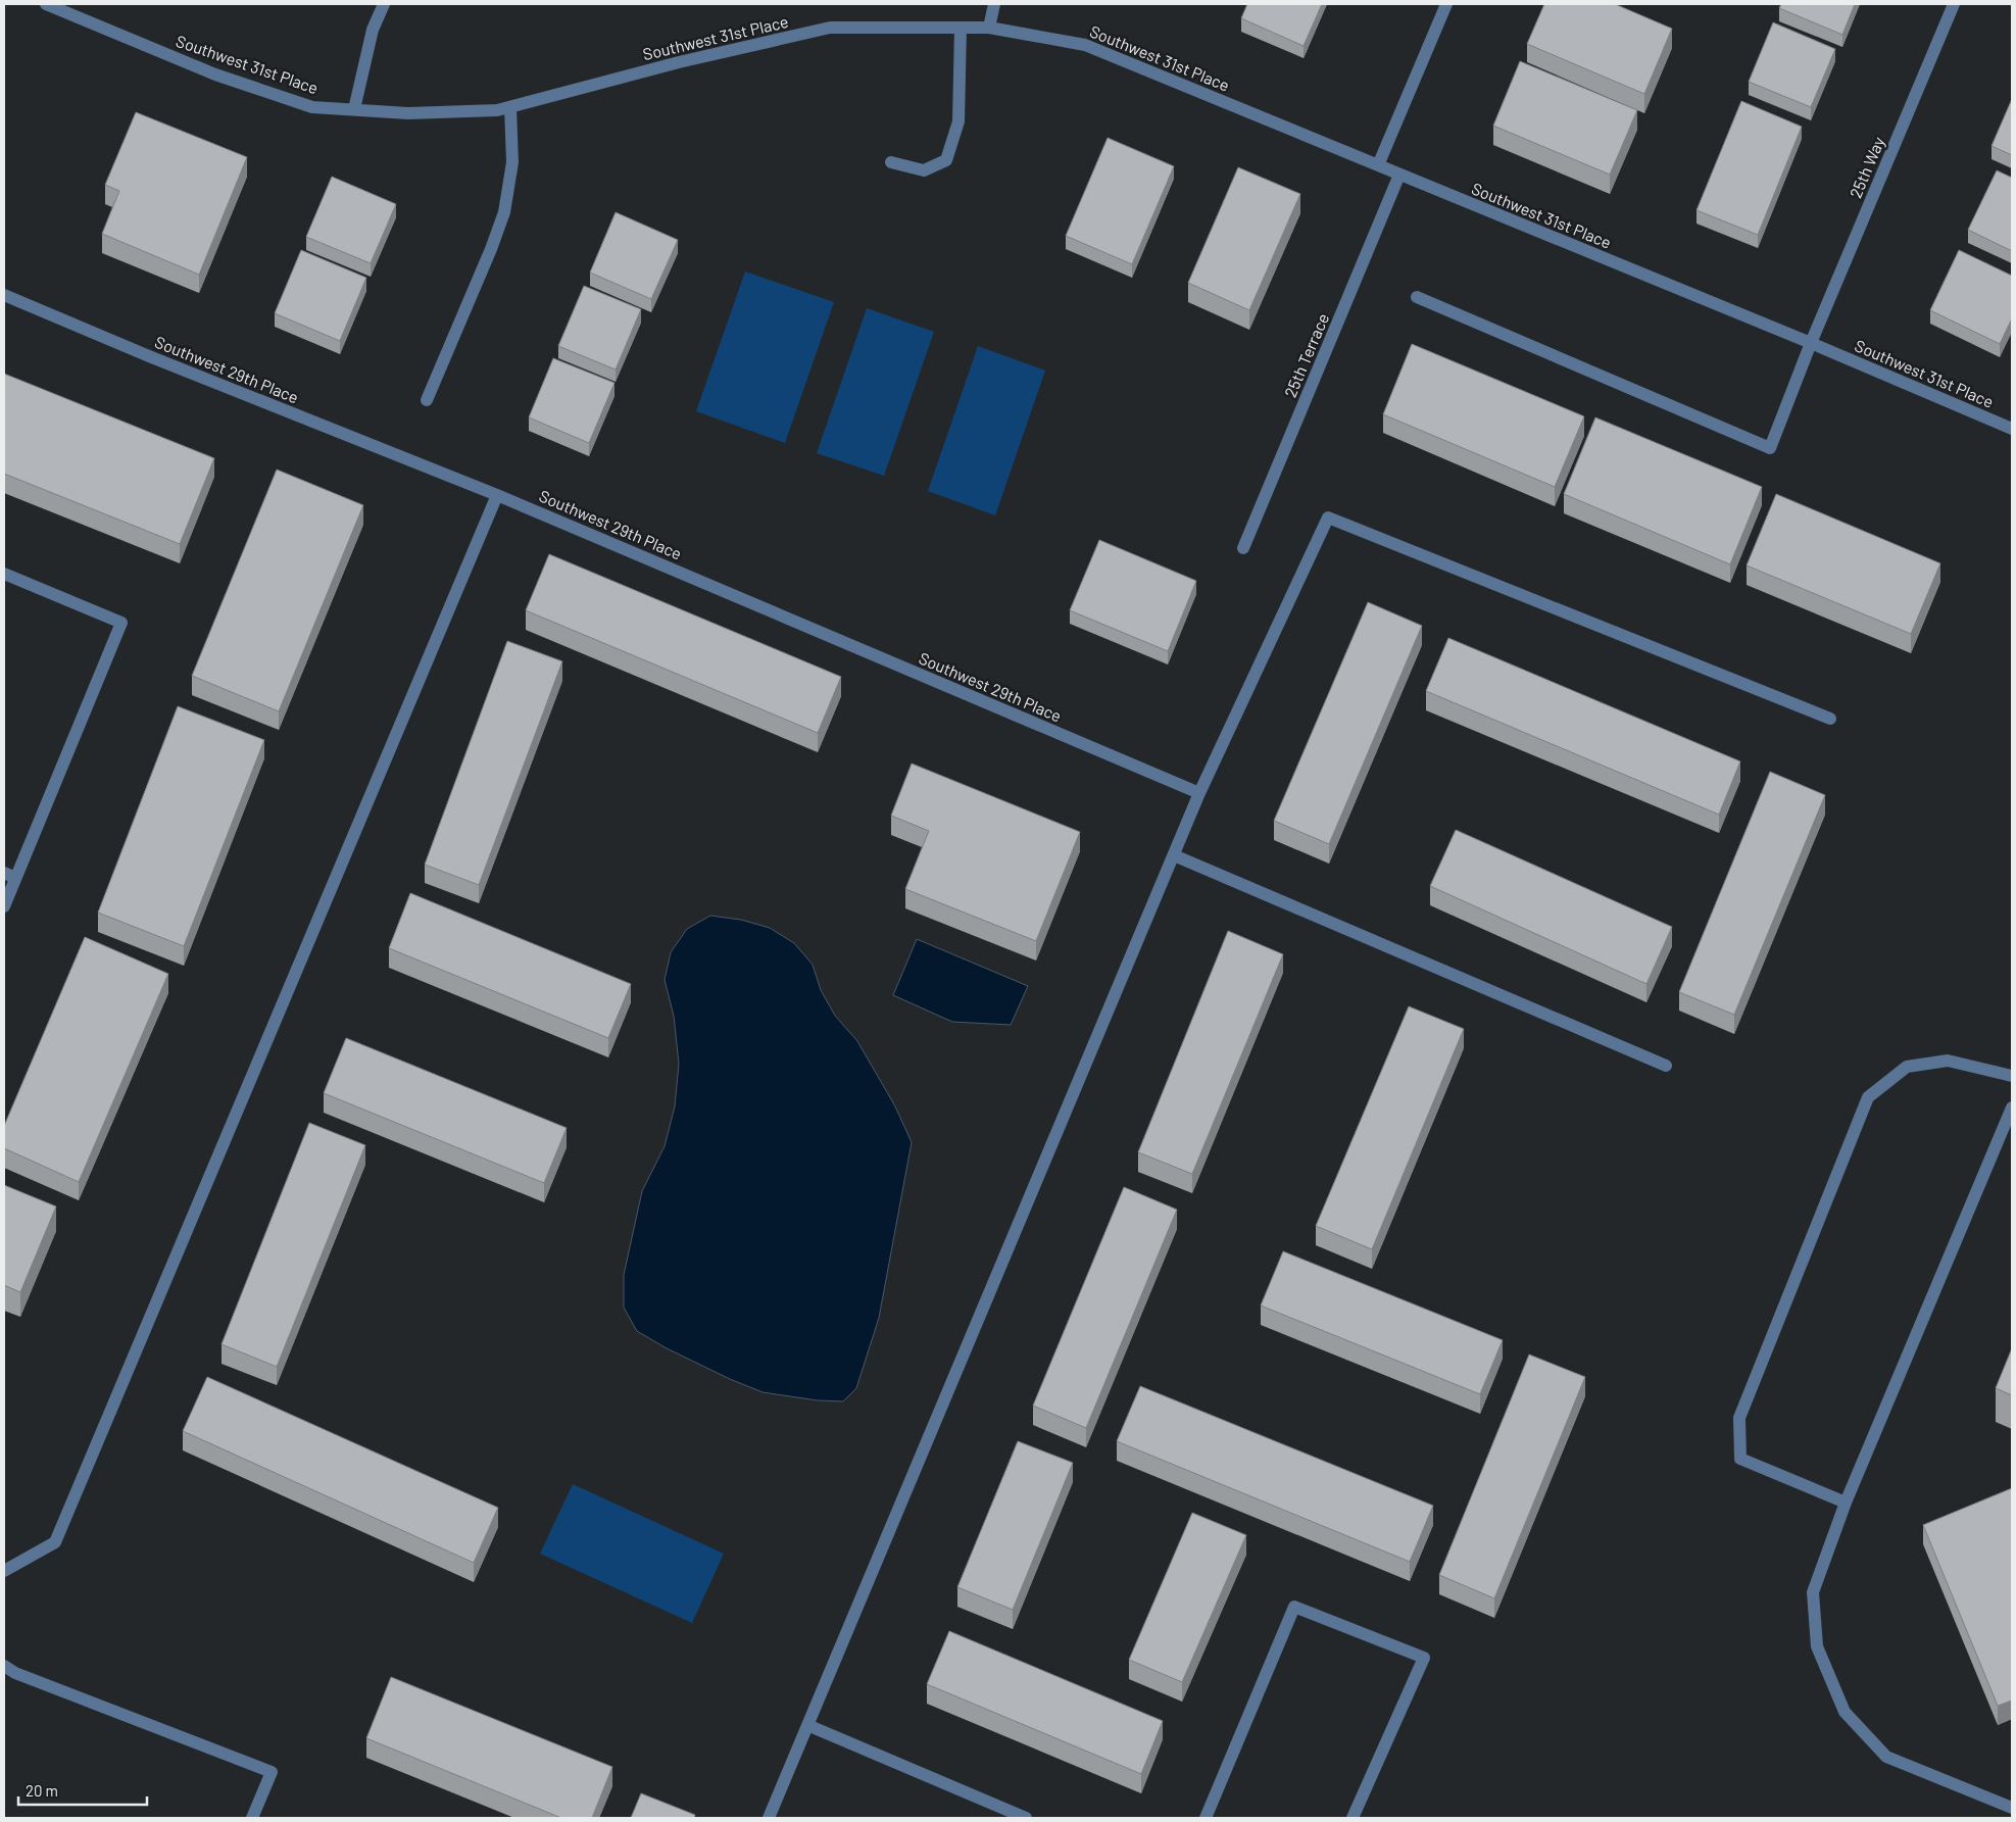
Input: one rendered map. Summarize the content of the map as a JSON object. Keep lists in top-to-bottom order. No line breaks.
{"streets":{"street":["Southwest 31st Place","25th Way","25th Terrace","Southwest 29th Place"]},"crossings":[["Southwest 31st Place","25th Way"],["Southwest 31st Place","25th Terrace"]],"scale_bar":"20 m"}
